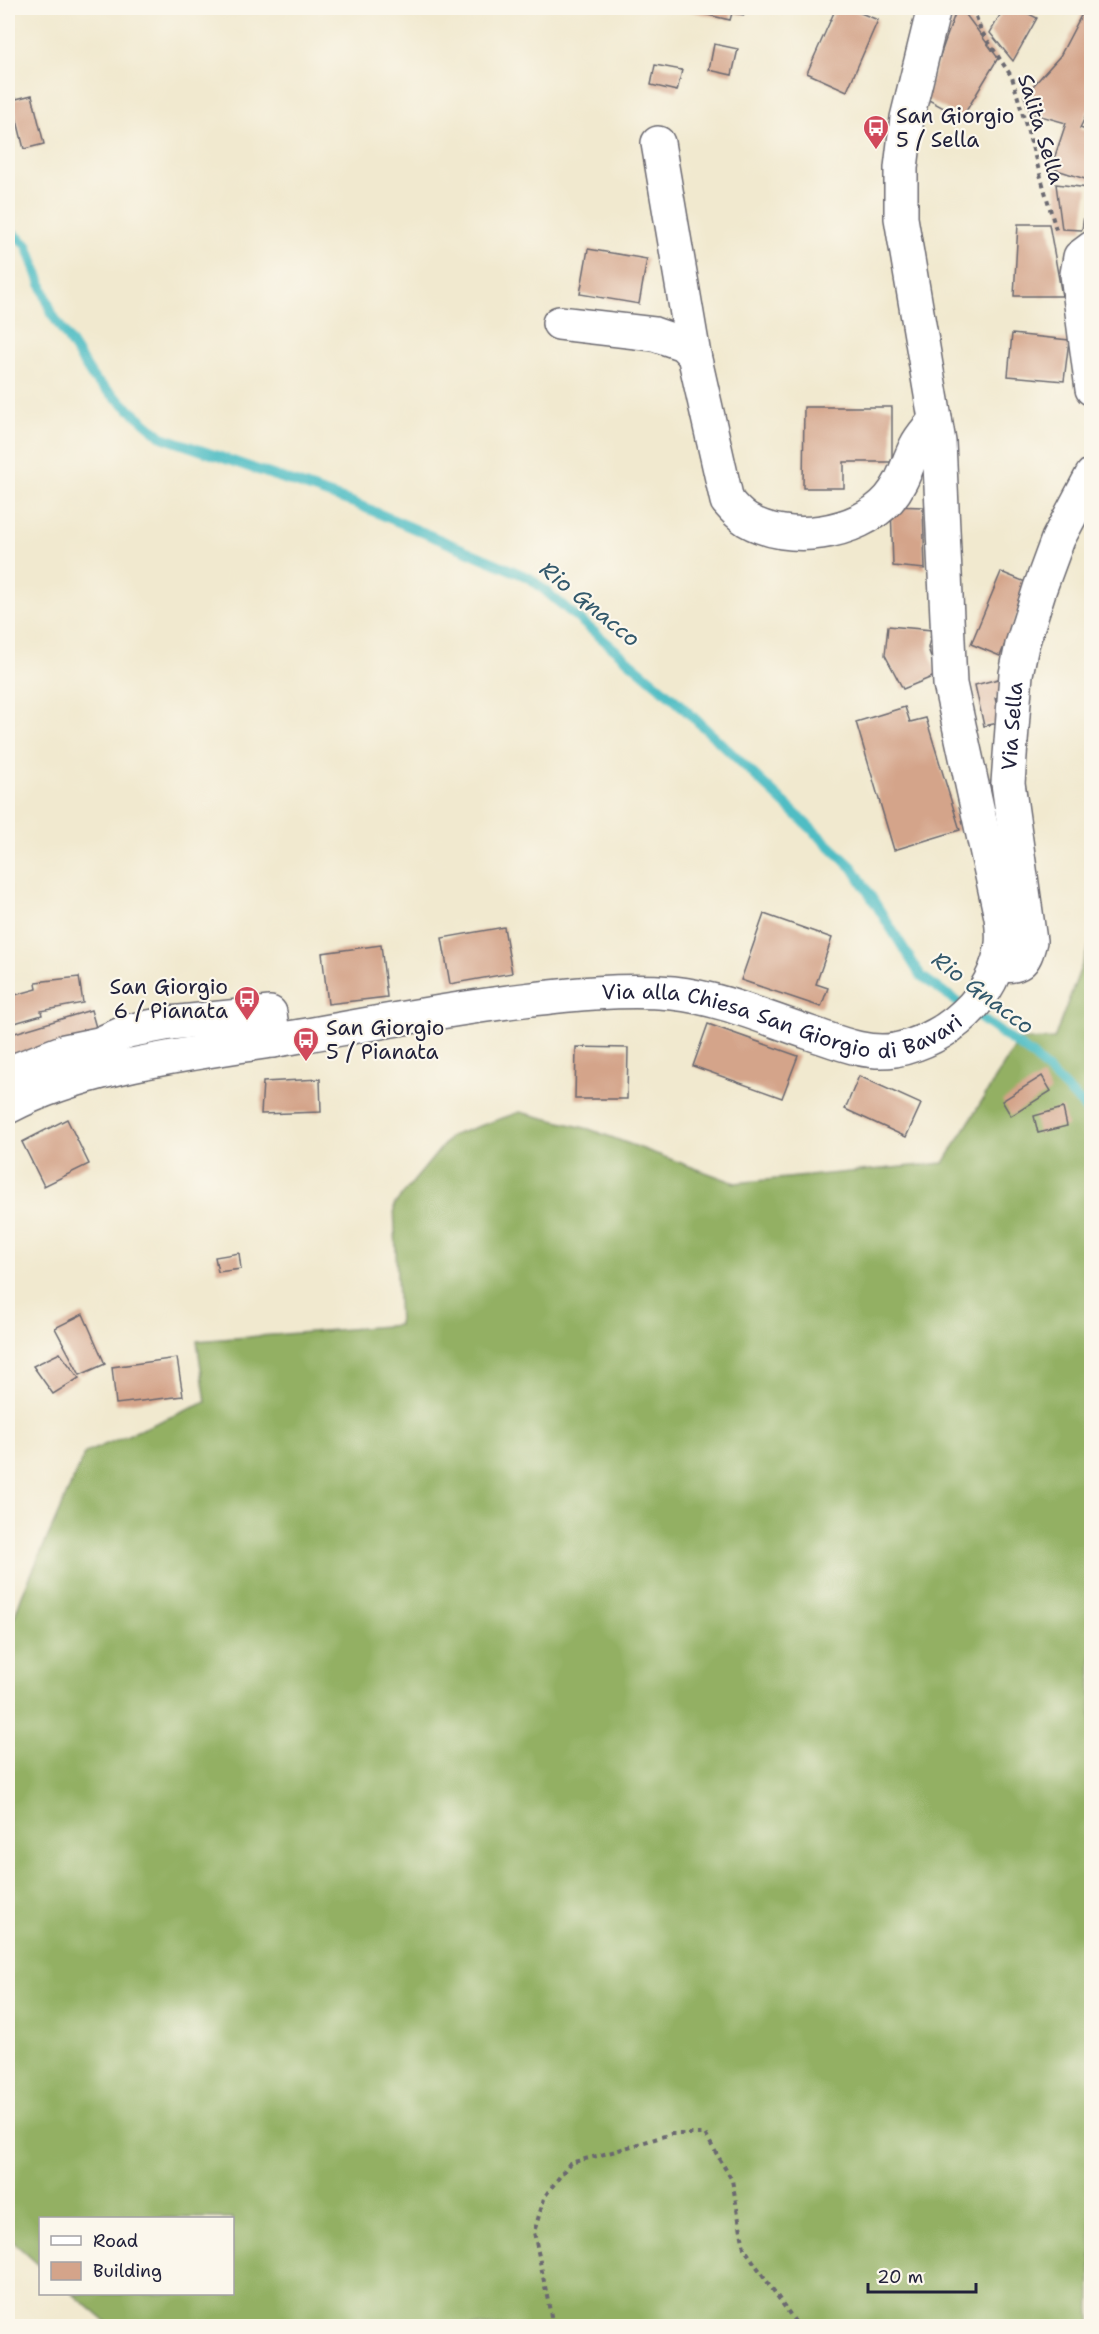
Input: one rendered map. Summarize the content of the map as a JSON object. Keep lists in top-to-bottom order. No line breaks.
{"streets":{"street":["Via Sella","Via alla Chiesa San Giorgio di Bavari"],"path":["Salita Sella"]},"crossings":[["Via Sella","Via alla Chiesa San Giorgio di Bavari"]],"water":["Rio Gnacco"],"places":{"bus stop":["San Giorgio 5 / Sella","San Giorgio 6 / Pianata","San Giorgio 5 / Pianata"]},"legend":["Road","Building"],"scale_bar":"20 m"}
